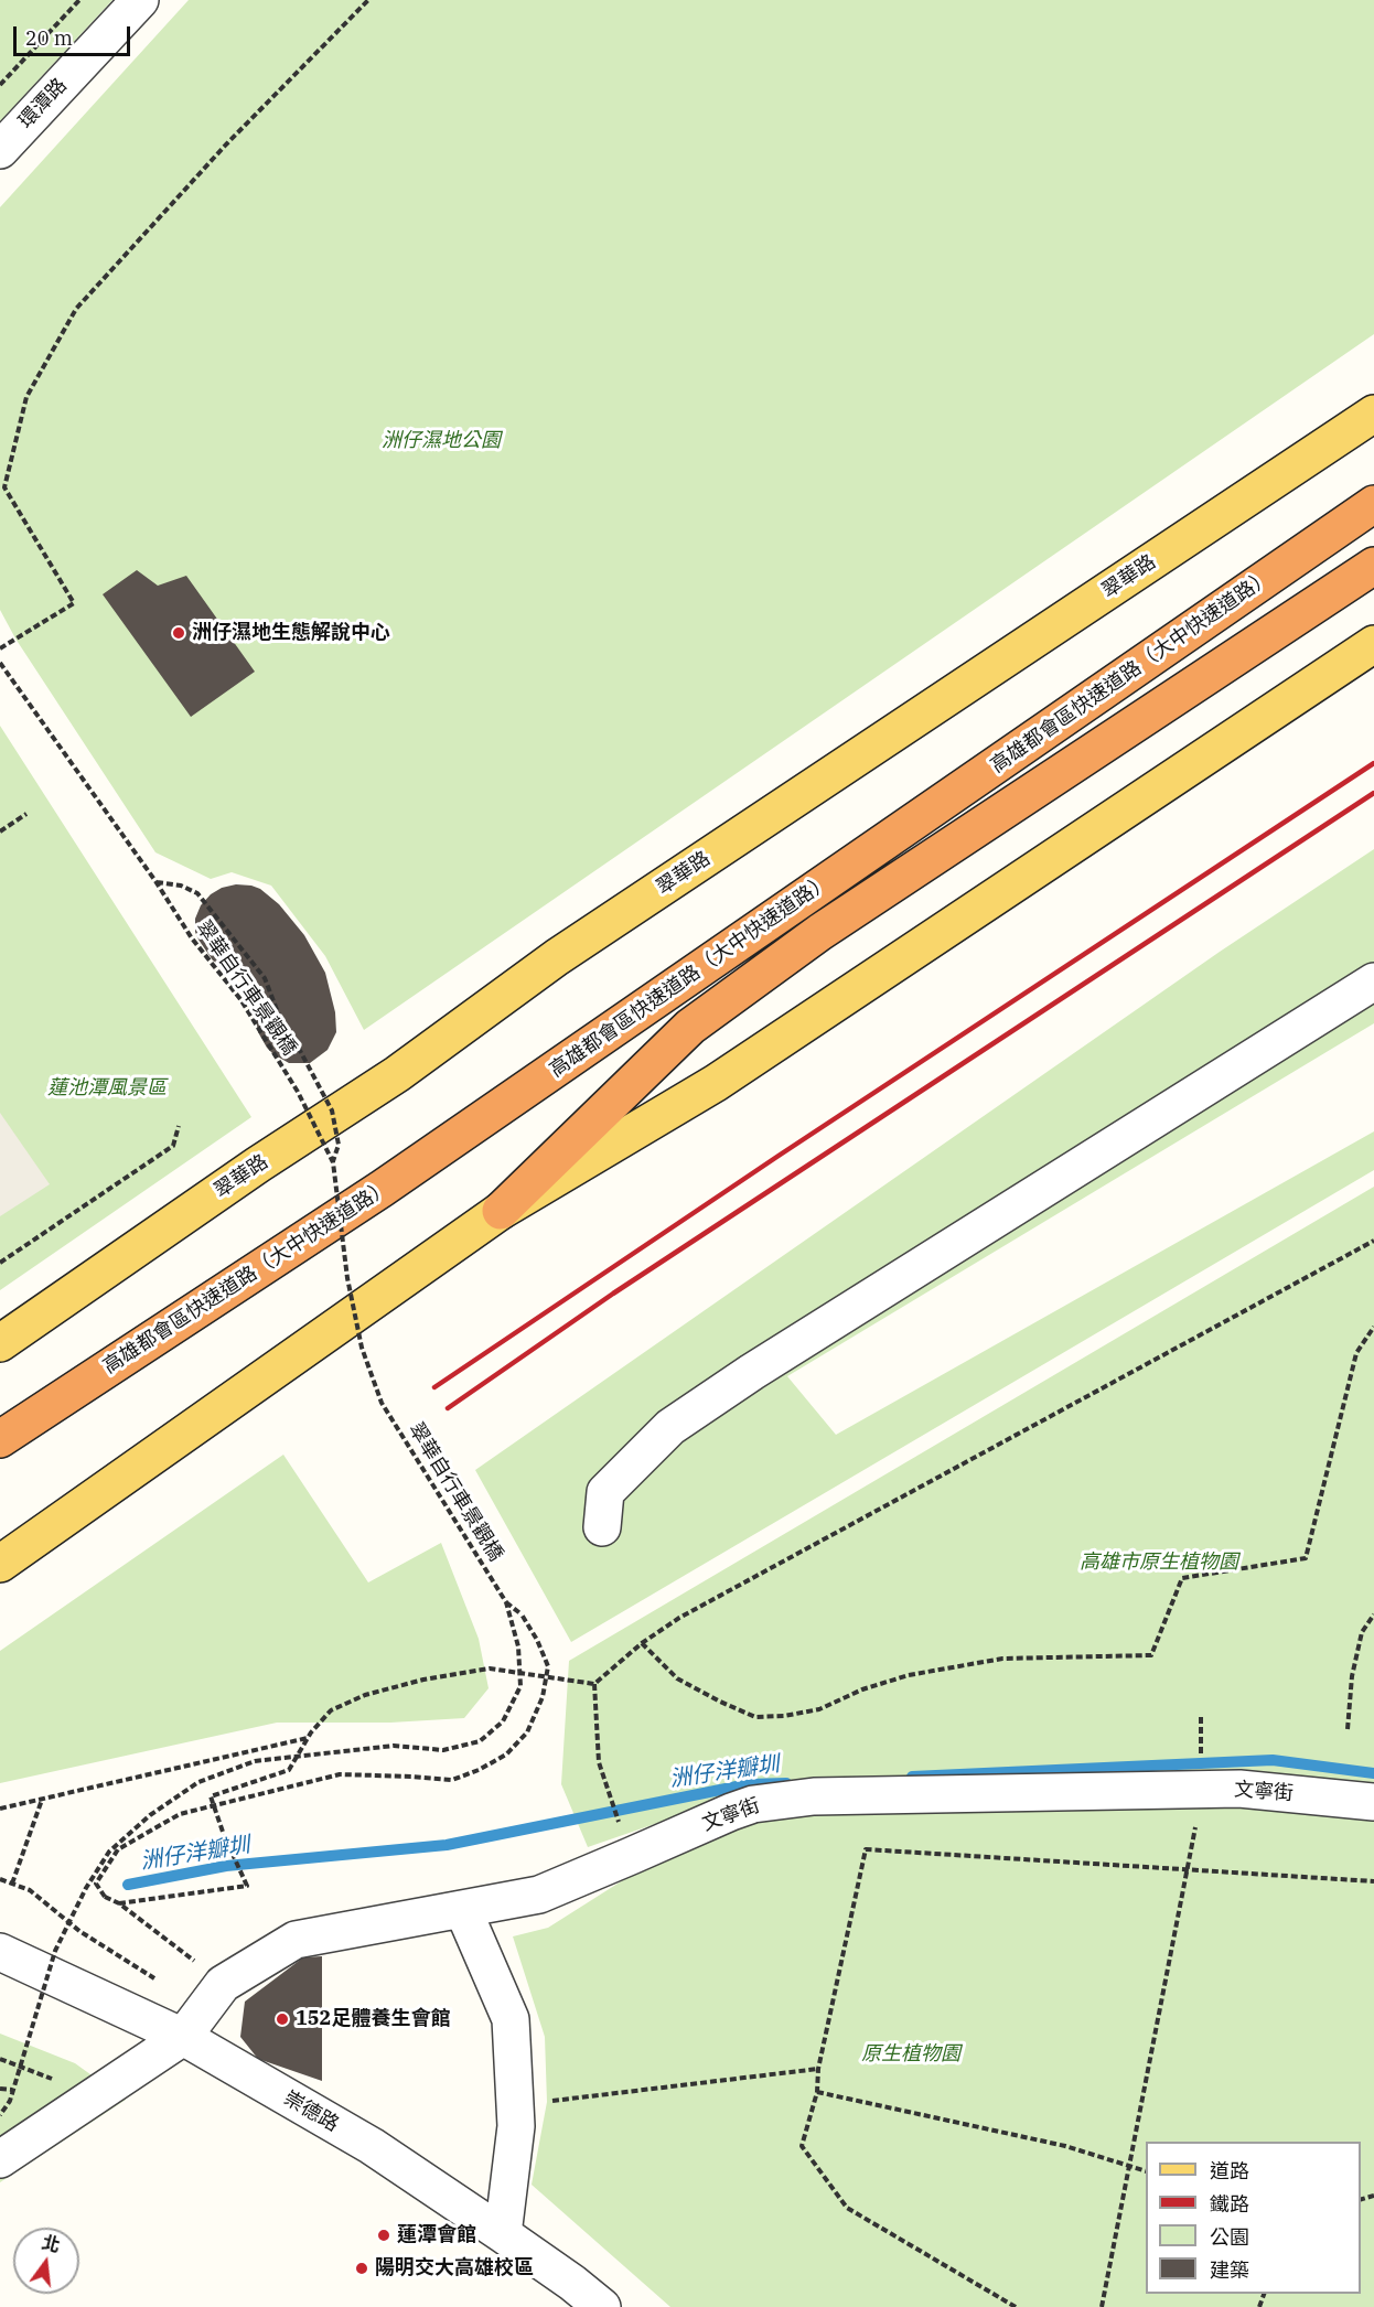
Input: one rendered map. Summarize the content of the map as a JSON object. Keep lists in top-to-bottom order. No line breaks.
{"streets":{"highway":["高雄都會區快速道路（大中快速道路）"],"main road":["翠華路"],"street":["環潭路","文寧街","崇德路"],"path":["翠華自行車景觀橋"]},"crossings":[["文寧街","崇德路"]],"water":["洲仔洋瓣圳"],"parks":["洲仔濕地公園","蓮池潭風景區","高雄市原生植物園","原生植物園"],"places":["洲仔濕地生態解說中心","152足體養生會館","蓮潭會館","陽明交大高雄校區"],"legend":["道路","鐵路","公園","建築"],"scale_bar":"20 m","north":"top"}
